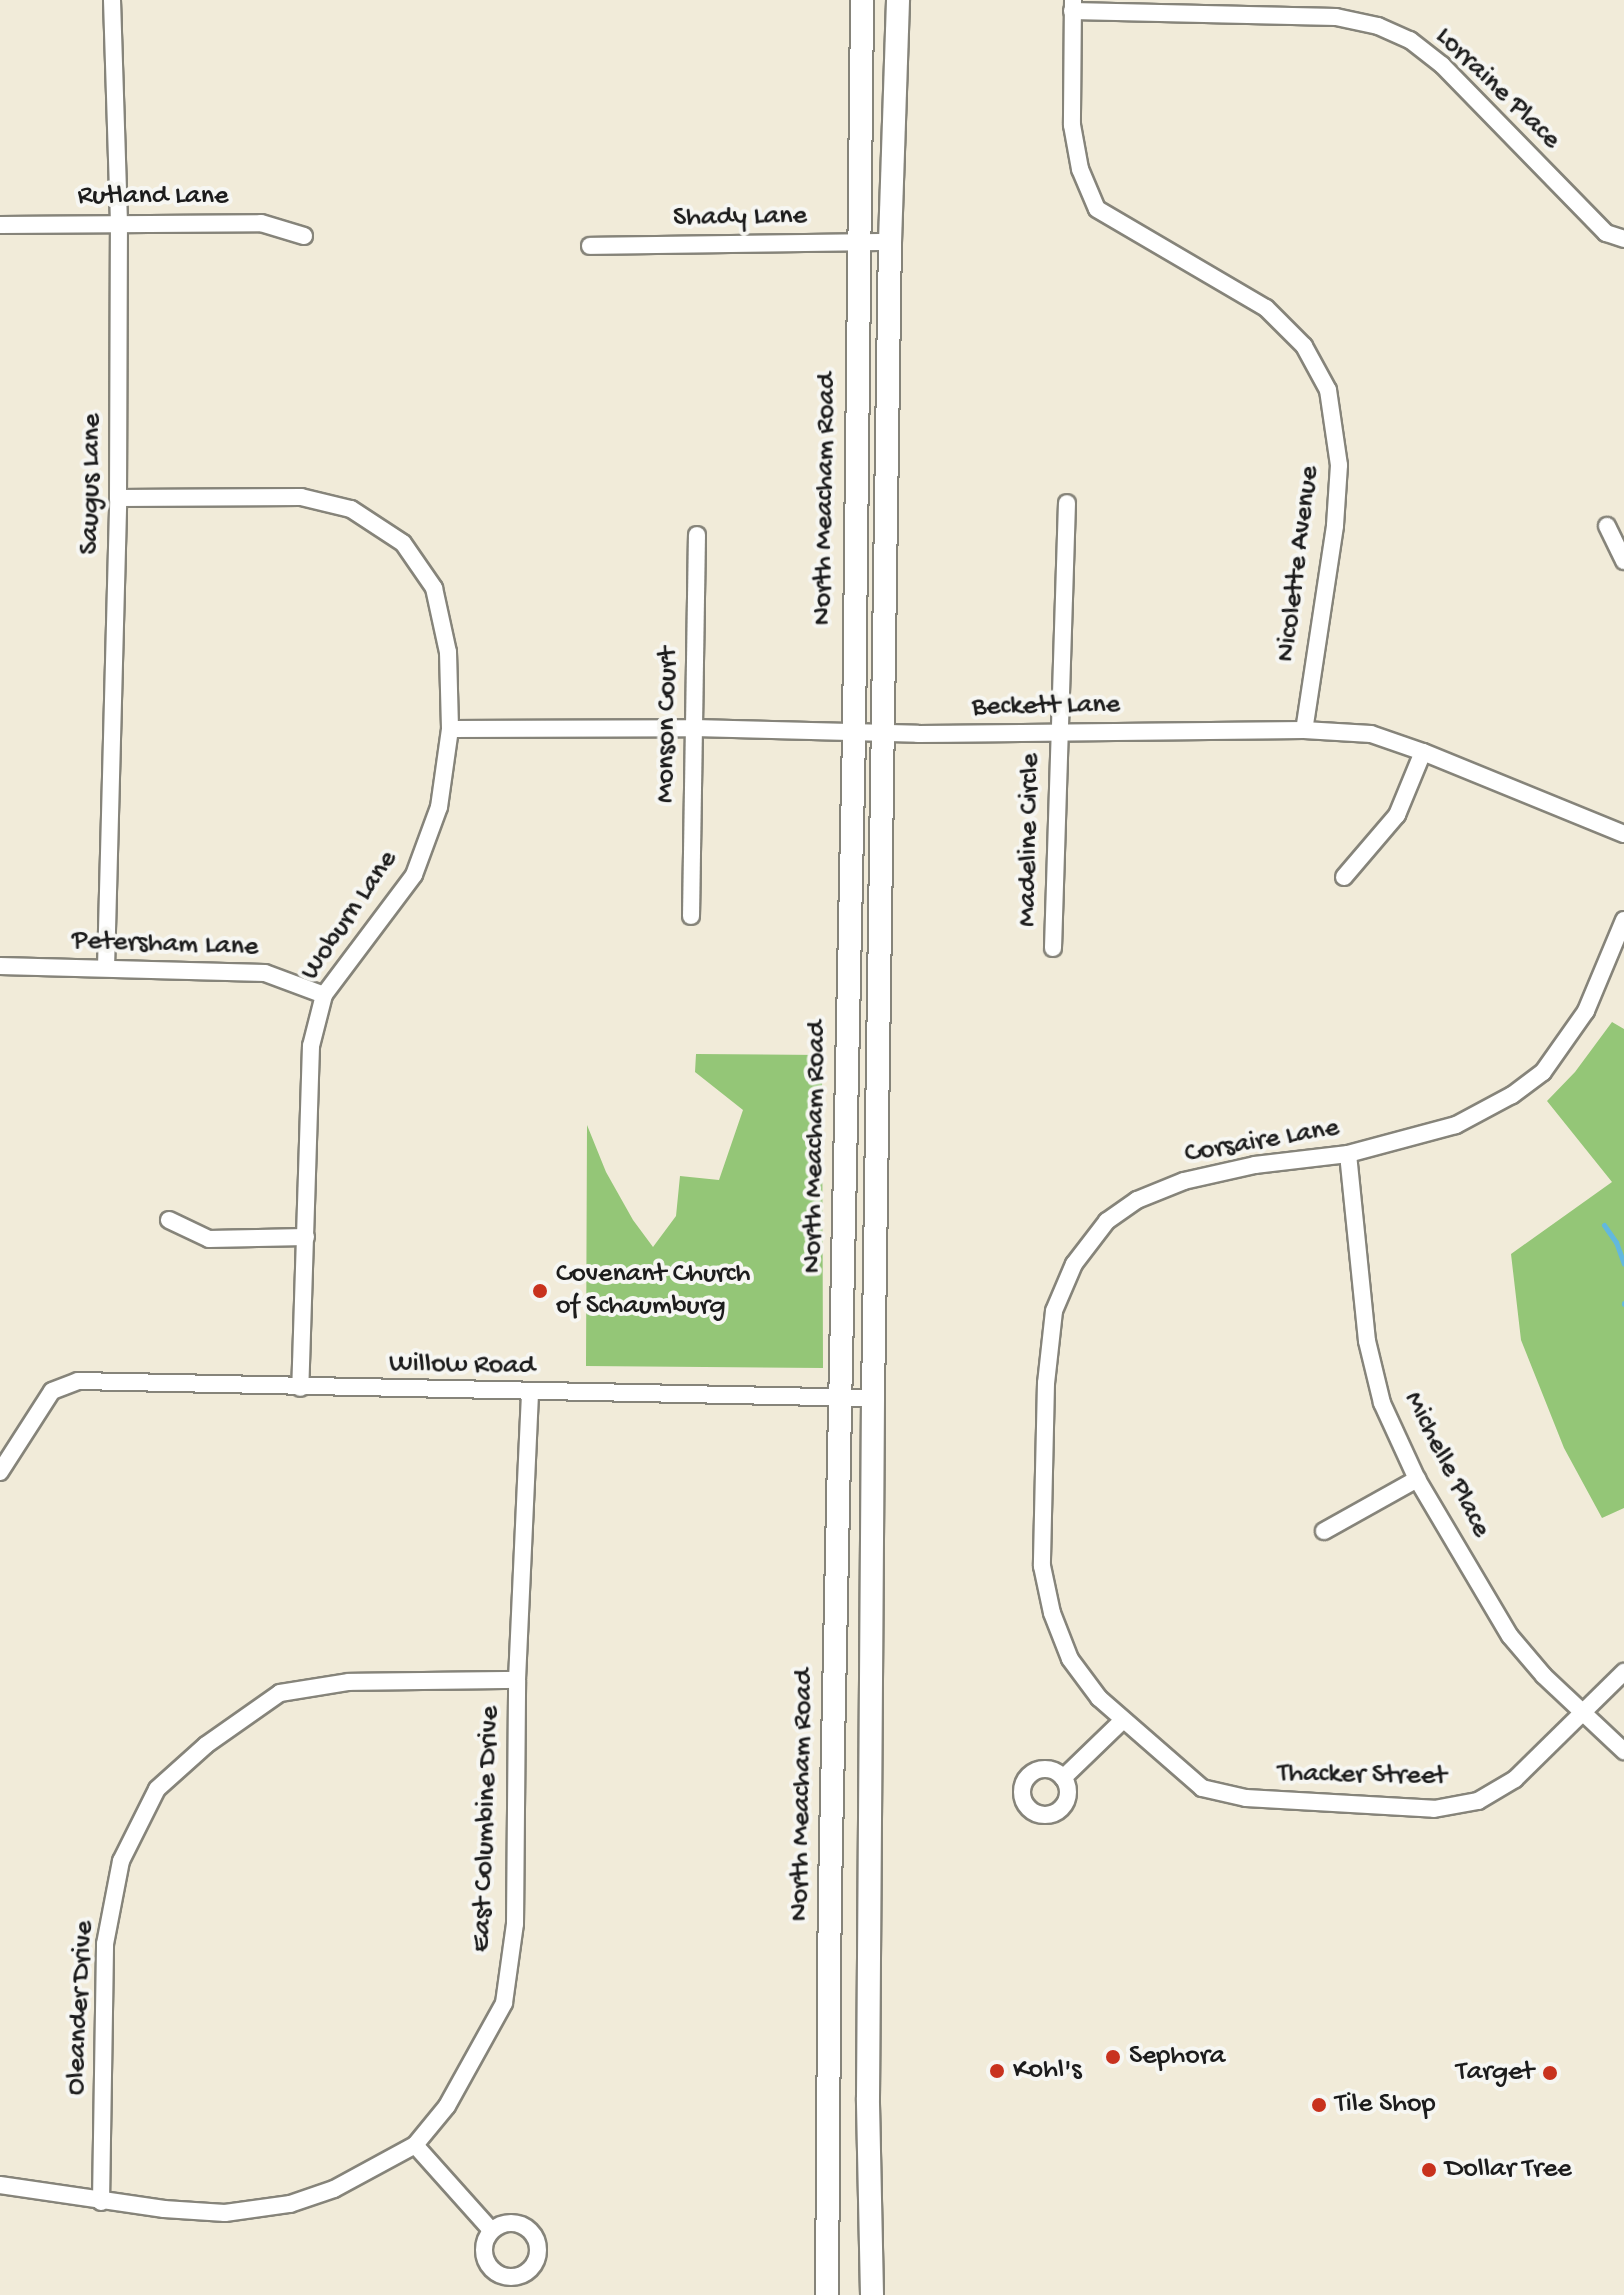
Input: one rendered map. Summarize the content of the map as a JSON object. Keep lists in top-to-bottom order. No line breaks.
{"streets":{"main road":["North Meacham Road"],"street":["Lorraine Place","Rutland Lane","Shady Lane","Saugus Lane","Nicolette Avenue","Beckett Lane","Monson Court","Madeline Circle","Woburn Lane","Petersham Lane","Corsaire Lane","Willow Road","Michelle Place","Thacker Street","East Columbine Drive","Oleander Drive"]},"crossings":[["Lorraine Place","Nicolette Avenue"],["Rutland Lane","Saugus Lane"],["Shady Lane","North Meacham Road"],["Saugus Lane","Woburn Lane"],["Saugus Lane","Petersham Lane"],["North Meacham Road","Beckett Lane"],["North Meacham Road","Willow Road"],["Nicolette Avenue","Beckett Lane"],["Beckett Lane","Monson Court"],["Beckett Lane","Madeline Circle"],["Beckett Lane","Woburn Lane"],["Woburn Lane","Petersham Lane"],["Woburn Lane","Willow Road"],["Corsaire Lane","Michelle Place"],["Corsaire Lane","Thacker Street"],["Willow Road","East Columbine Drive"],["Michelle Place","Thacker Street"],["East Columbine Drive","Oleander Drive"]],"places":["Covenant Church of Schaumburg","Sephora","Kohl's","Target","Tile Shop","Dollar Tree"]}
